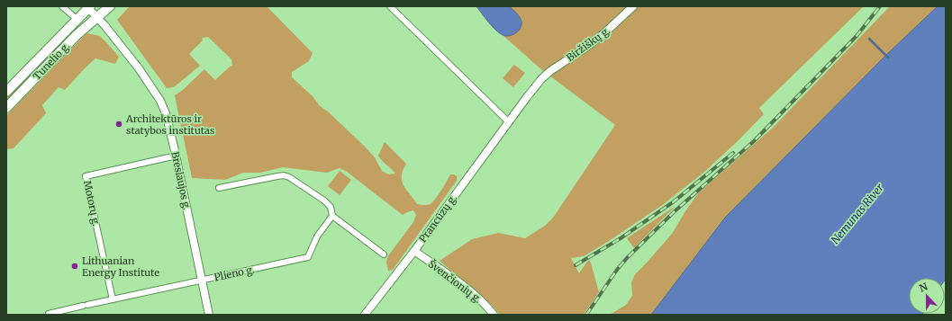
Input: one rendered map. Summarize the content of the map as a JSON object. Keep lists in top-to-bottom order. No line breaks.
{"streets":{"main road":["Tunelio g."],"street":["Biržiškų g.","Breslaujos g.","Motorų g.","Prancūzų g.","Plieno g.","Švenčionių g."]},"crossings":[["Biržiškų g.","Prancūzų g."],["Tunelio g.","Breslaujos g."],["Breslaujos g.","Motorų g."],["Breslaujos g.","Plieno g."],["Motorų g.","Plieno g."],["Prancūzų g.","Švenčionių g."]],"water":["Nemunas River"],"places":["Architektūros ir statybos institutas","Lithuanian Energy Institute"],"north":"top"}
